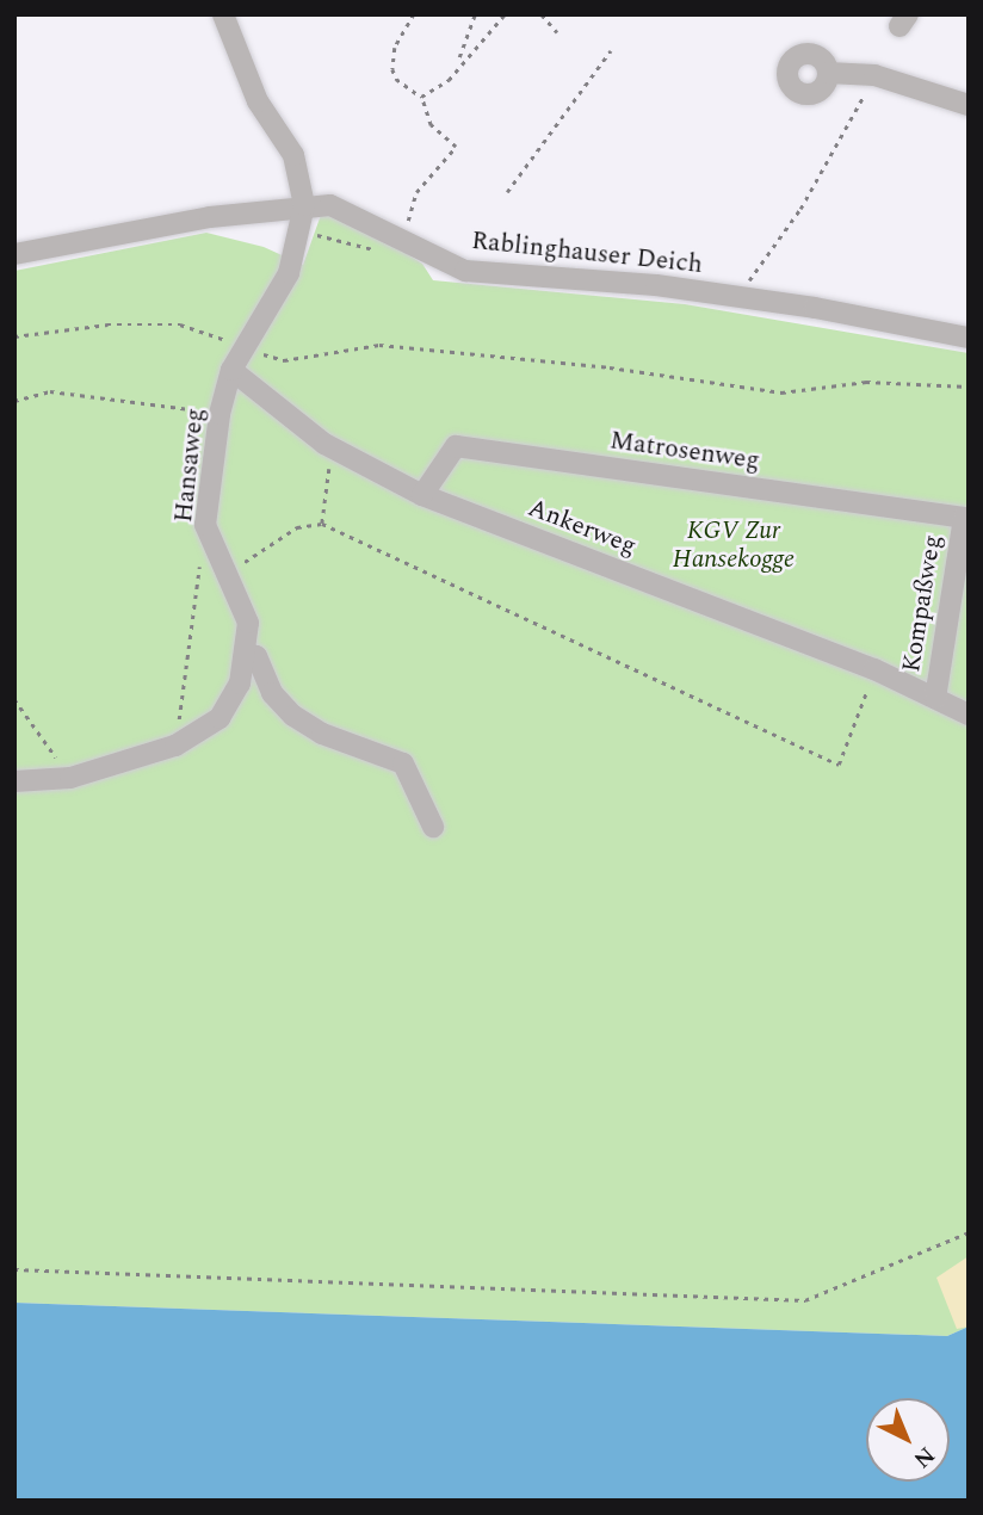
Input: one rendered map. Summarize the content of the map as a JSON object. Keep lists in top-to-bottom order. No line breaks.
{"streets":{"street":["Rablinghauser Deich","Matrosenweg","Hansaweg","Ankerweg","Kompaßweg"]},"crossings":[["Rablinghauser Deich","Hansaweg"],["Matrosenweg","Ankerweg"],["Matrosenweg","Kompaßweg"],["Hansaweg","Ankerweg"],["Ankerweg","Kompaßweg"]],"parks":["KGV Zur Hansekogge"],"north":"bottom right"}
